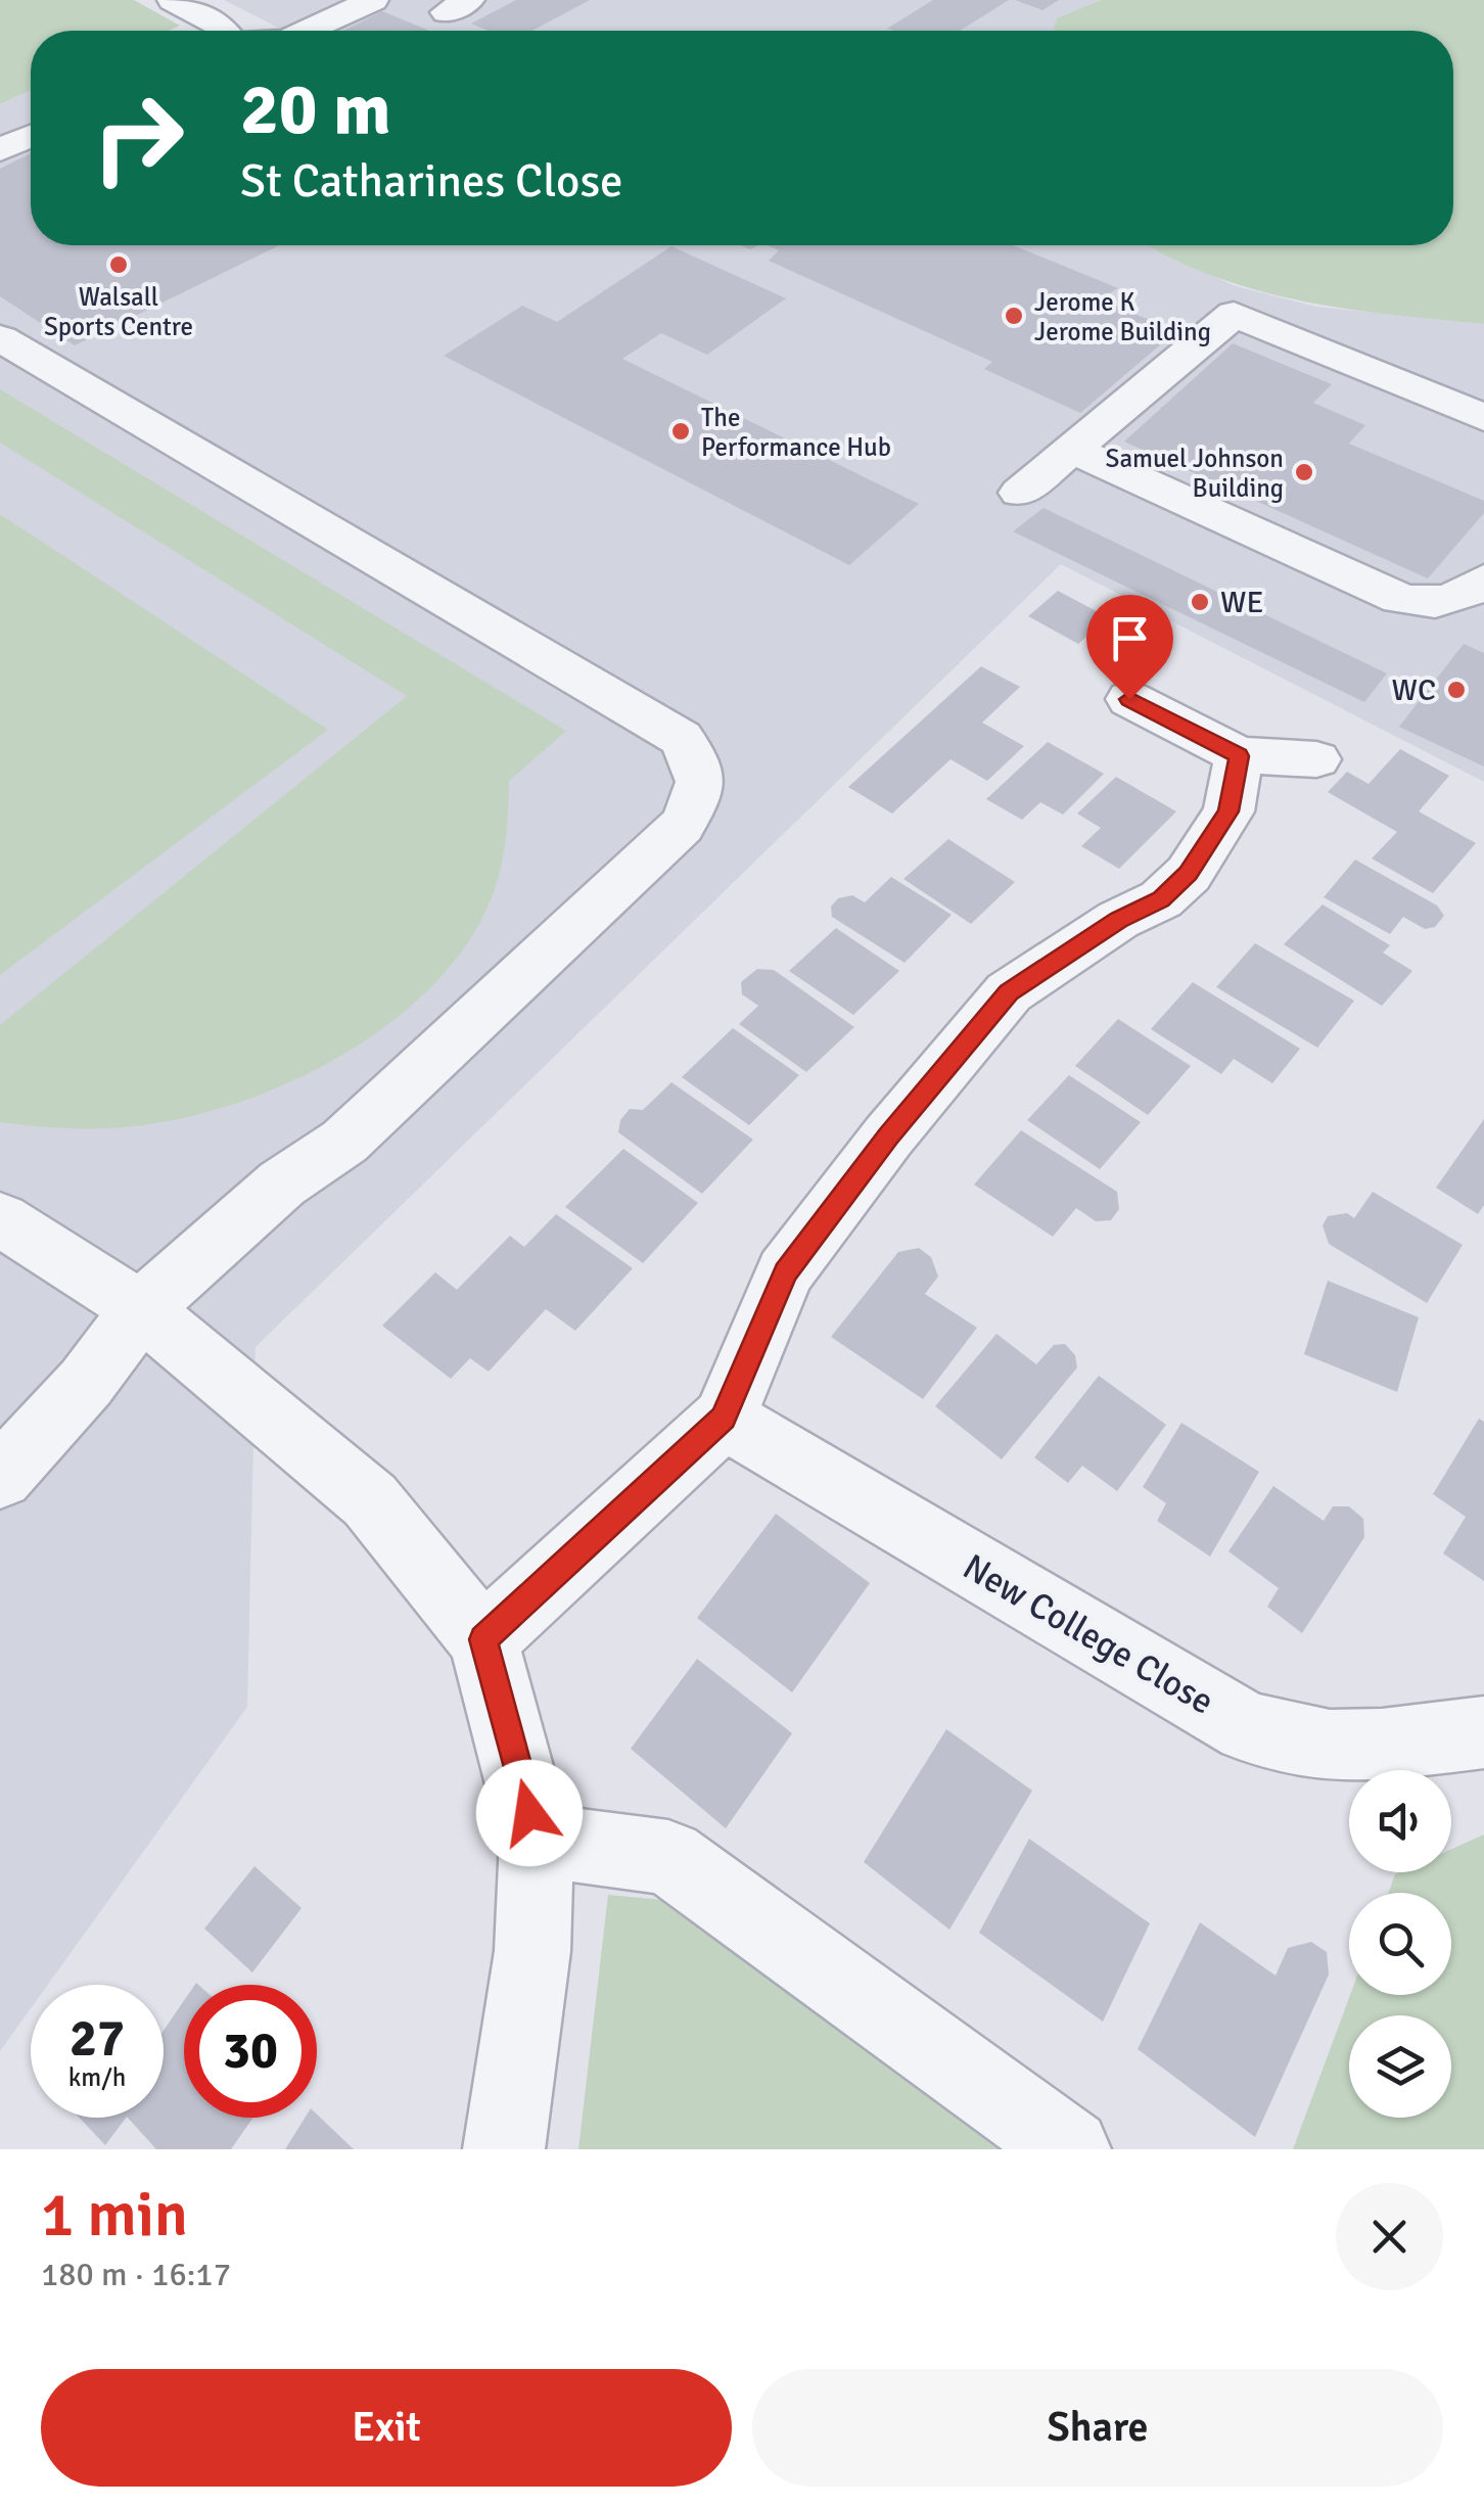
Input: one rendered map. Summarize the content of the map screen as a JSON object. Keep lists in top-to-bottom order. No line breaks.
{"streets":{"street":["New College Close"]},"places":["Walsall Sports Centre","Jerome K Jerome Building","The Performance Hub","Samuel Johnson Building","WE","WC"],"page":{"turn":["20 m","St Catharines Close"],"speed":"27 km/h","limit":"30","heading":["1 min","180 m · 16:17"],"buttons":["Exit","Share"]}}
